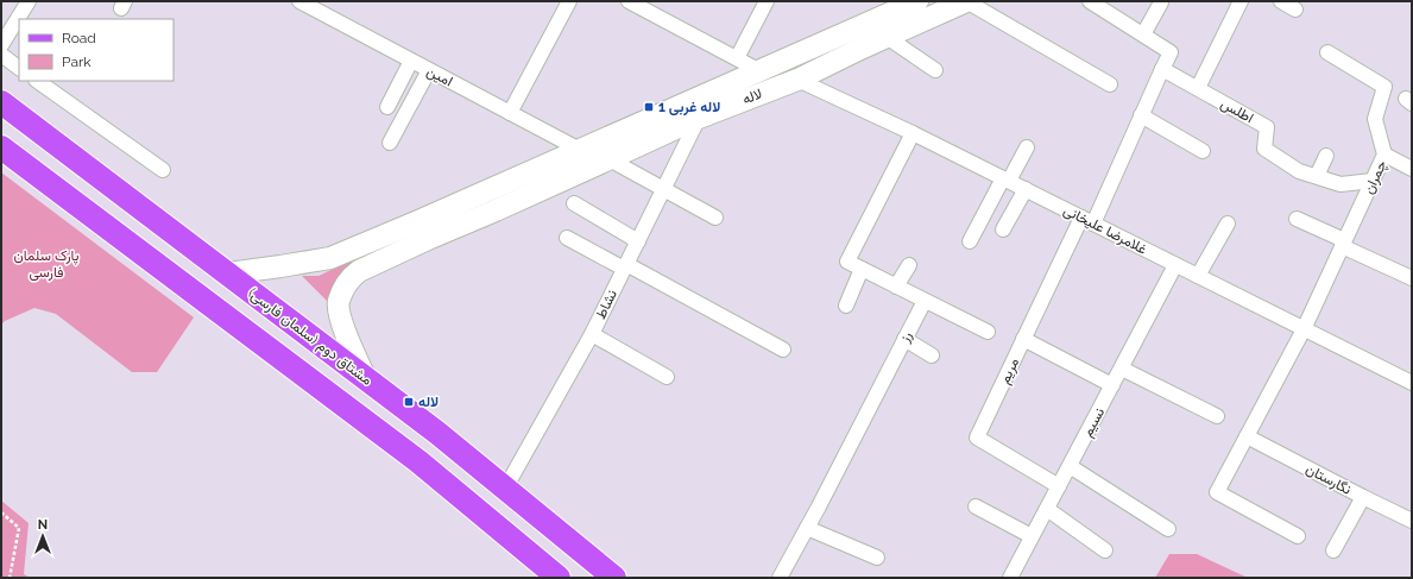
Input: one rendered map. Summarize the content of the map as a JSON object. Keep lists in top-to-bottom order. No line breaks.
{"streets":{"main road":["لاله","مشتاق دوم (سلمان فارسی)"],"street":["امین","اطلس","چمران","غلامرضا علیخانی","نشاط","رز","مریم","نسیم","نگارستان"]},"crossings":[["امین","لاله"],["لاله","غلامرضا علیخانی"],["لاله","نشاط"],["لاله","مشتاق دوم (سلمان فارسی)"],["اطلس","چمران"],["چمران","غلامرضا علیخانی"],["غلامرضا علیخانی","مریم"],["غلامرضا علیخانی","نسیم"],["نشاط","مشتاق دوم (سلمان فارسی)"],["مریم","نسیم"]],"parks":["پارک سلمان فارسی"],"places":{"transit":["لاله غربی 1","لاله"]},"legend":["Road","Park"],"north":"top"}
